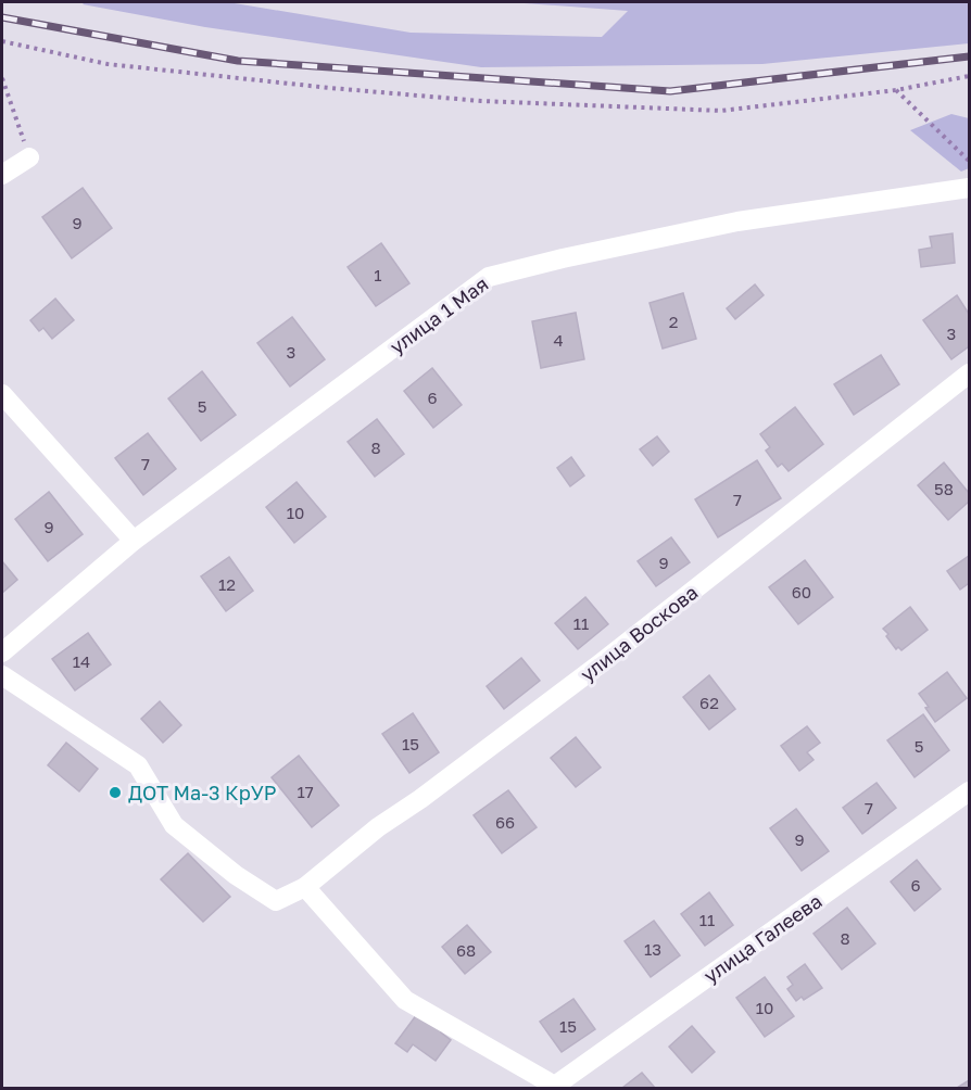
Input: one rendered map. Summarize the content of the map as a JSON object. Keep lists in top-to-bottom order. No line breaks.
{"streets":{"street":["улица 1 Мая","улица Воскова","улица Галеева"]},"places":["ДОТ Ма-3 КрУР"],"house_numbers":["9","1","2","3","4","3","6","5","8","7","58","7","10","9","9","12","60","11","14","62","15","5","17","7","66","9","6","11","8","13","68","10","15"]}
